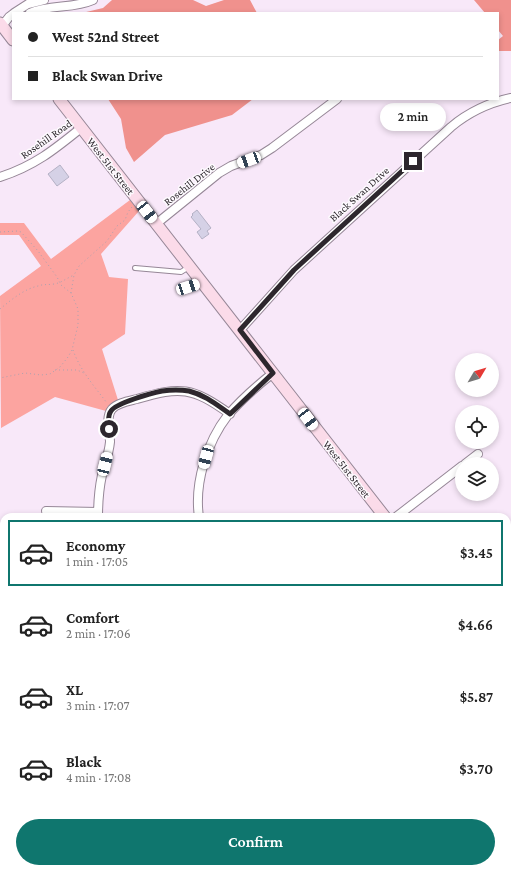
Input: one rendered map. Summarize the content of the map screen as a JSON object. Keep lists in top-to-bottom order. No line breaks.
{"streets":{"street":["Rosehill Road","West 51st Street","Rosehill Drive","Black Swan Drive"]},"crossings":[["Rosehill Road","West 51st Street"],["West 51st Street","Rosehill Drive"],["West 51st Street","Black Swan Drive"]],"north":"top right","page":{"banner":["West 52nd Street","Black Swan Drive"],"bubble":"2 min","list":[{"name":"Economy","note":"1 min · 17:05","value":"$3.45"},{"name":"Comfort","note":"2 min · 17:06","value":"$4.66"},{"name":"XL","note":"3 min · 17:07","value":"$5.87"},{"name":"Black","note":"4 min · 17:08","value":"$3.70"}],"buttons":"Confirm"}}
